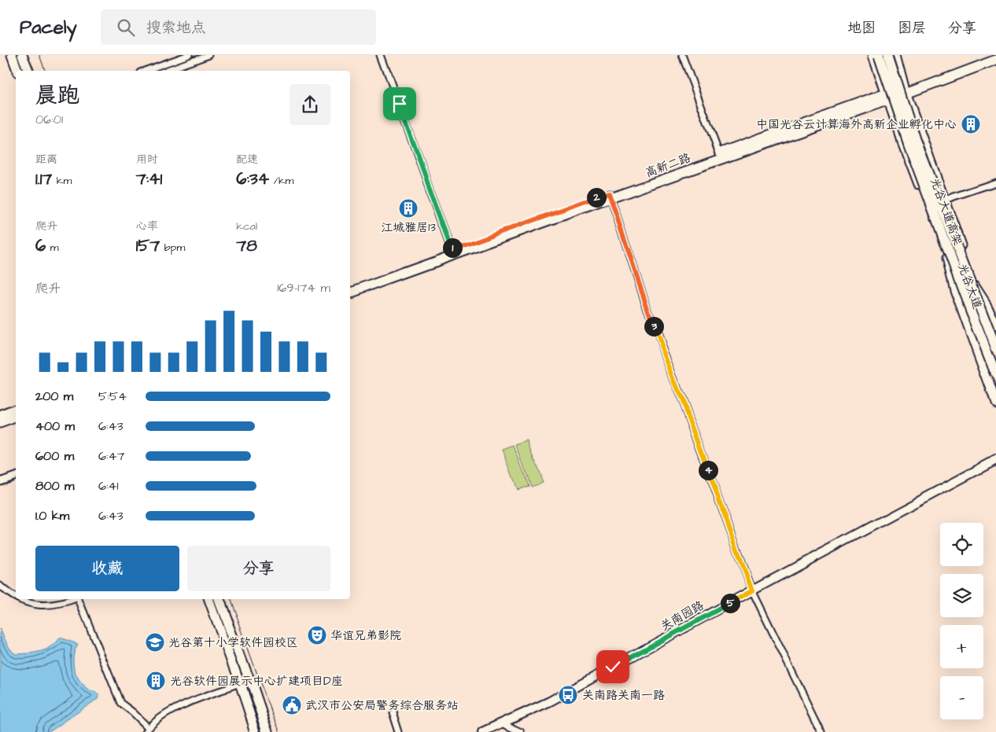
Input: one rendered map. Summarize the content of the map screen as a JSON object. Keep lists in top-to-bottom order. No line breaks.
{"streets":{"main road":["高新二路","光谷大道高架","光谷大道","关南园路"]},"crossings":[["高新二路","光谷大道"],["光谷大道高架","光谷大道"]],"places":{"building":["中国光谷云计算海外高新企业孵化中心","江城雅居13","光谷软件园展示中心扩建项目D座"],"theatre":["华谊兄弟影院"],"school or university":["光谷第十小学软件园校区"],"bus stop":["关南路关南一路"],"public building":["武汉市公安局警务综合服务站"]},"page":{"header":"Pacely","search":"搜索地点","nav":["地图","图层","分享"],"heading":["晨跑","06:01"],"stats":[["距离","1.17 km"],["用时","7:41"],["配速","6:34 /km"],["爬升","6 m"],["心率","157 bpm"],["kcal","78"]],"pins":["2","1","3","4","5"],"chart":["爬升","169–174 m"],"list":[{"name":"200 m","note":"5:54"},{"name":"400 m","note":"6:43"},{"name":"600 m","note":"6:47"},{"name":"800 m","note":"6:41"},{"name":"1.0 km","note":"6:43"}],"map_buttons":["+","−"],"buttons":["收藏","分享"]}}
